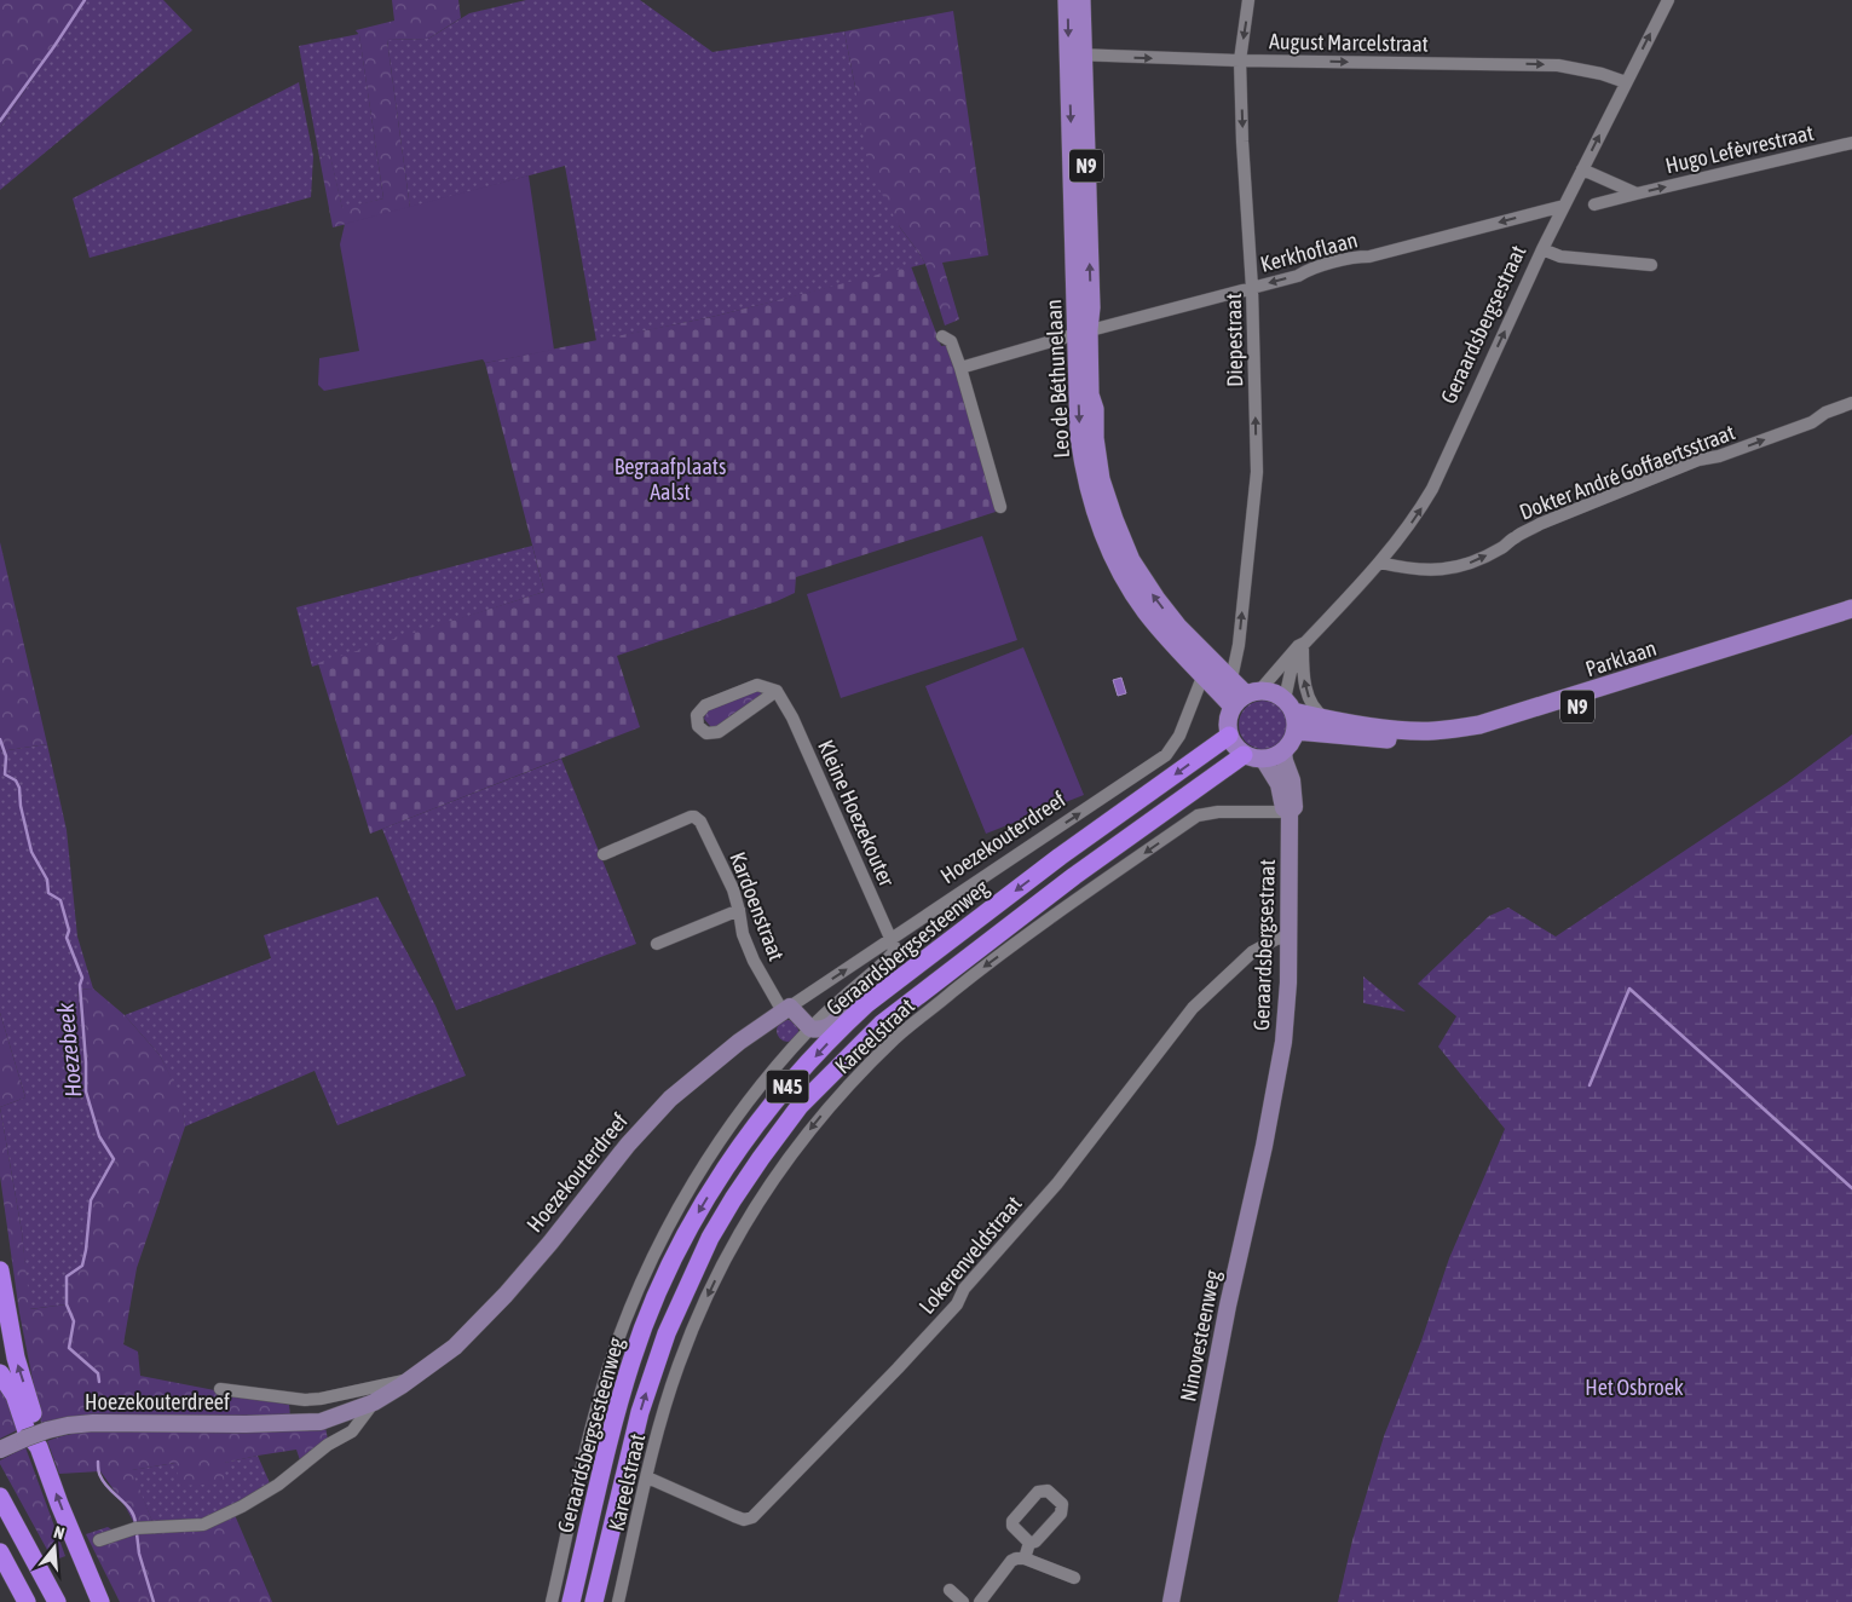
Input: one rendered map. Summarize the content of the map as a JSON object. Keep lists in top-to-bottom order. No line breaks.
{"streets":{"highway":["Geraardsbergsesteenweg","N45"],"main road":["N9","Leo de Béthunelaan","Parklaan"],"street":["August Marcelstraat","Hugo Lefèvrestraat","Kerkhoflaan","Geraardsbergsestraat","Diepestraat","Dokter André Goffaertsstraat","Kleine Hoezekouter","Hoezekouterdreef","Kardoenstraat","Kareelstraat","Lokerenveldstraat","Ninovesteenweg"]},"crossings":[["August Marcelstraat","Geraardsbergsestraat"],["August Marcelstraat","Diepestraat"],["August Marcelstraat","Leo de Béthunelaan"],["Kerkhoflaan","Geraardsbergsestraat"],["Kerkhoflaan","Diepestraat"],["Kerkhoflaan","Leo de Béthunelaan"],["Geraardsbergsestraat","Leo de Béthunelaan"],["Geraardsbergsestraat","Dokter André Goffaertsstraat"],["Geraardsbergsestraat","Parklaan"],["Geraardsbergsestraat","Geraardsbergsesteenweg"],["Geraardsbergsestraat","Kareelstraat"],["Geraardsbergsestraat","Lokerenveldstraat"],["Geraardsbergsestraat","Ninovesteenweg"],["Diepestraat","Leo de Béthunelaan"],["Leo de Béthunelaan","Parklaan"],["Leo de Béthunelaan","Hoezekouterdreef"],["Leo de Béthunelaan","Geraardsbergsesteenweg"],["Parklaan","Geraardsbergsesteenweg"],["Kleine Hoezekouter","Hoezekouterdreef"],["Hoezekouterdreef","Kardoenstraat"],["Kareelstraat","Lokerenveldstraat"]],"one_way":["August Marcelstraat","Hugo Lefèvrestraat","Kerkhoflaan","Geraardsbergsestraat","Dokter André Goffaertsstraat","Kareelstraat"],"water":["Hoezebeek"],"parks":["Begraafplaats Aalst","Het Osbroek"],"north":"top"}
